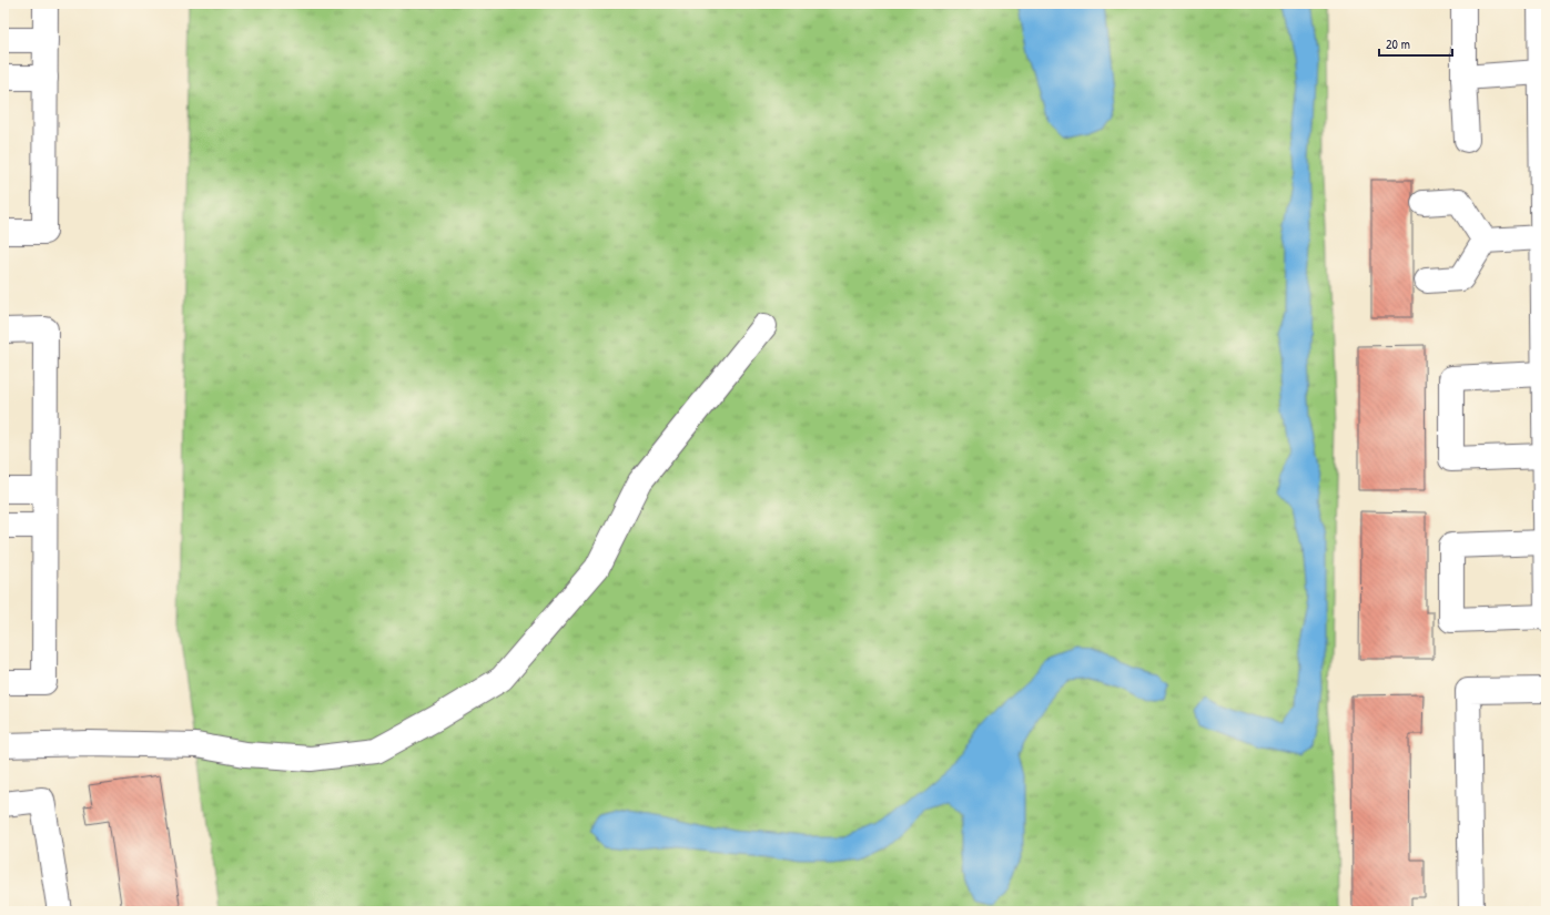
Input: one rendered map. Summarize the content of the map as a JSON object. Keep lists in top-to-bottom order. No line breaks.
{"scale_bar":"20 m"}
